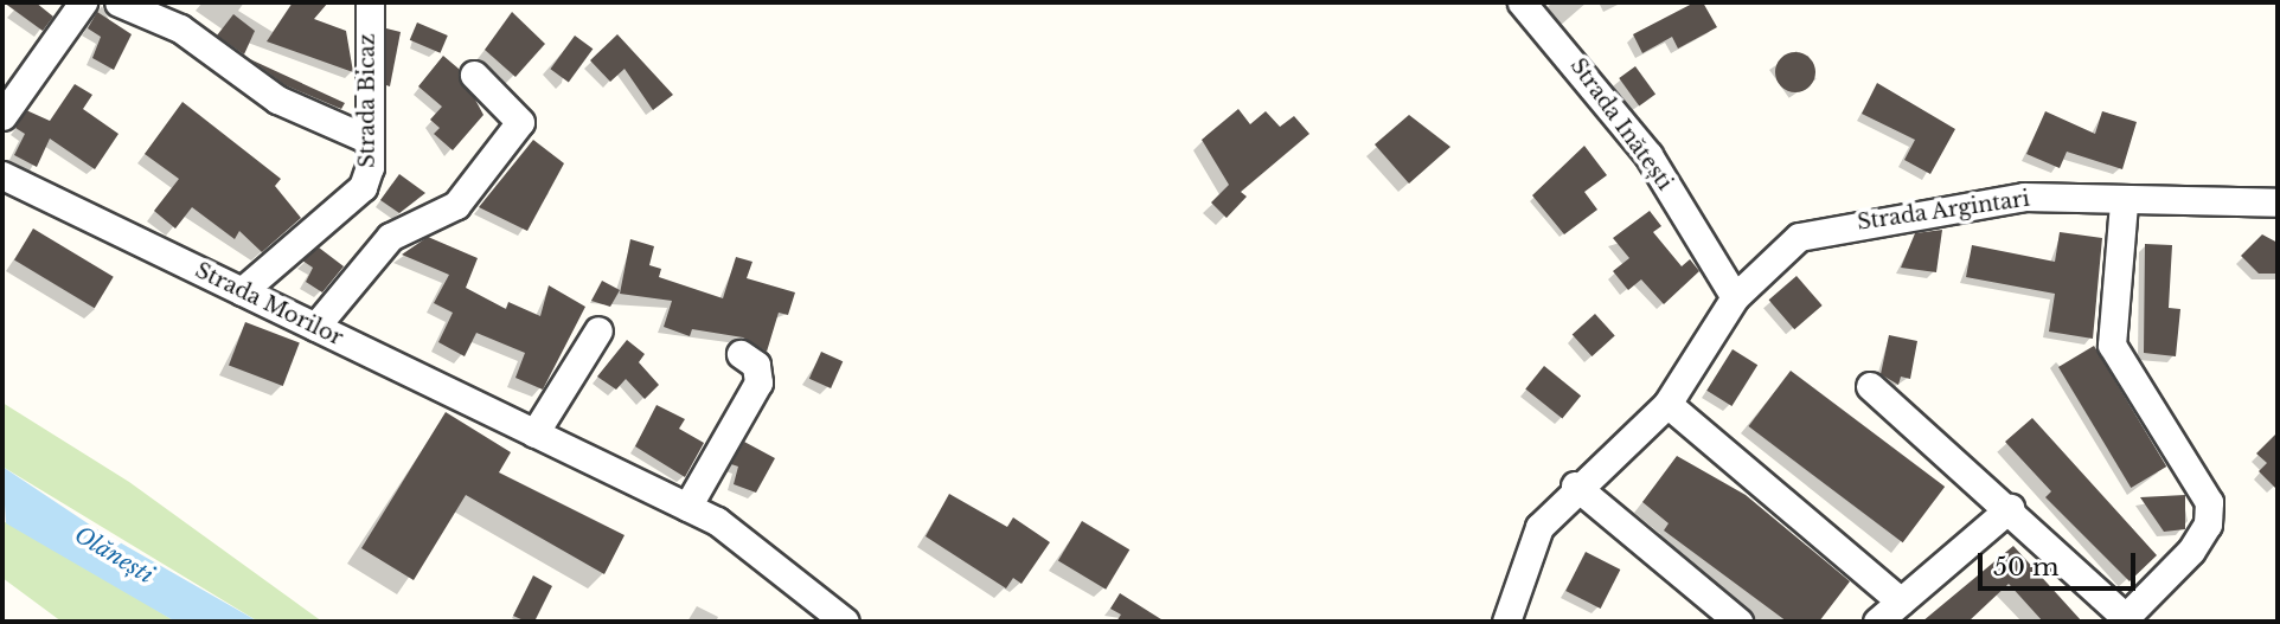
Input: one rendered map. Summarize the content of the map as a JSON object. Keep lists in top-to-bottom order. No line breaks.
{"streets":{"street":["Strada Bicaz","Strada Inătești","Strada Argintari","Strada Morilor"]},"crossings":[["Strada Bicaz","Strada Morilor"],["Strada Inătești","Strada Argintari"]],"water":["Olănești"],"scale_bar":"50 m"}
